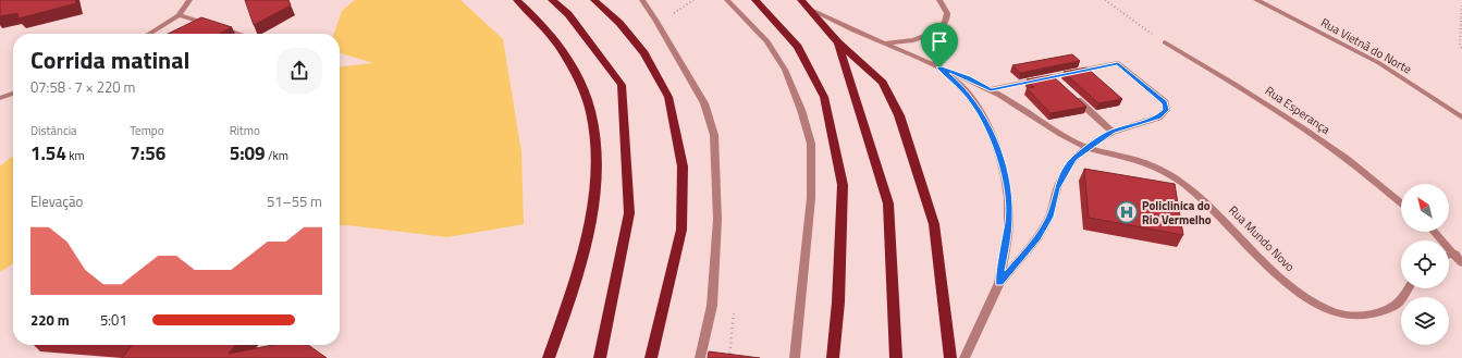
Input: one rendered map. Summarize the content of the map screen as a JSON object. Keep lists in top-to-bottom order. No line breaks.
{"streets":{"street":["Rua Vietnã do Norte","Rua Esperança","Rua Mundo Novo"]},"places":{"hospital":["Policlinica do Rio Vermelho"]},"north":"top left","page":{"heading":["Corrida matinal","07:58 · 7 × 220 m"],"stats":[["Distância","1.54 km"],["Tempo","7:56"],["Ritmo","5:09 /km"]],"chart":["Elevação","51–55 m"],"list":[{"name":"220 m","note":"5:01"}]}}
